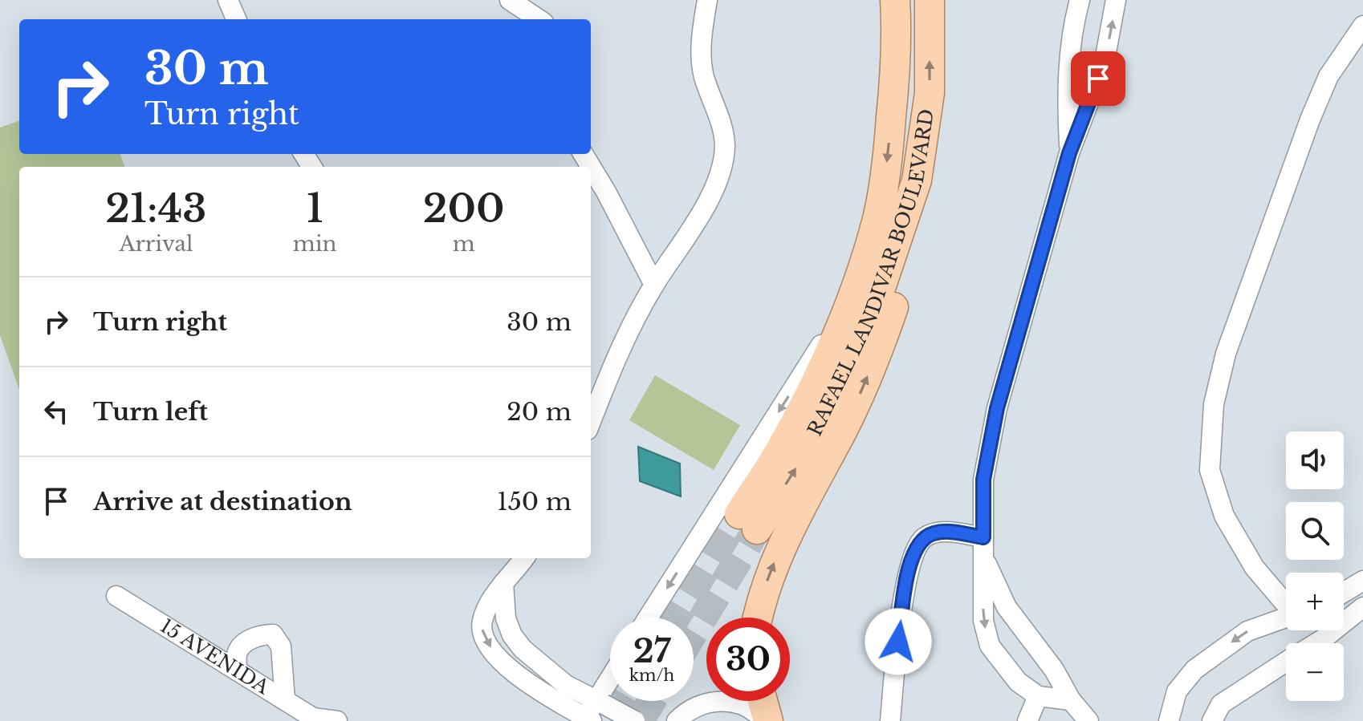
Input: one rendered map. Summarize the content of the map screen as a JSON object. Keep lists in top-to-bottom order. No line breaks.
{"streets":{"main road":["RAFAEL LANDIVAR BOULEVARD"],"street":["15 AVENIDA"]},"page":{"turn":["30 m","Turn right"],"eta":["21:43","Arrival","1","min","200","m"],"list":[{"name":"Turn right","value":"30 m"},{"name":"Turn left","value":"20 m"},{"name":"Arrive at destination","value":"150 m"}],"map_buttons":["+","−"],"speed":"27 km/h","limit":"30"}}
